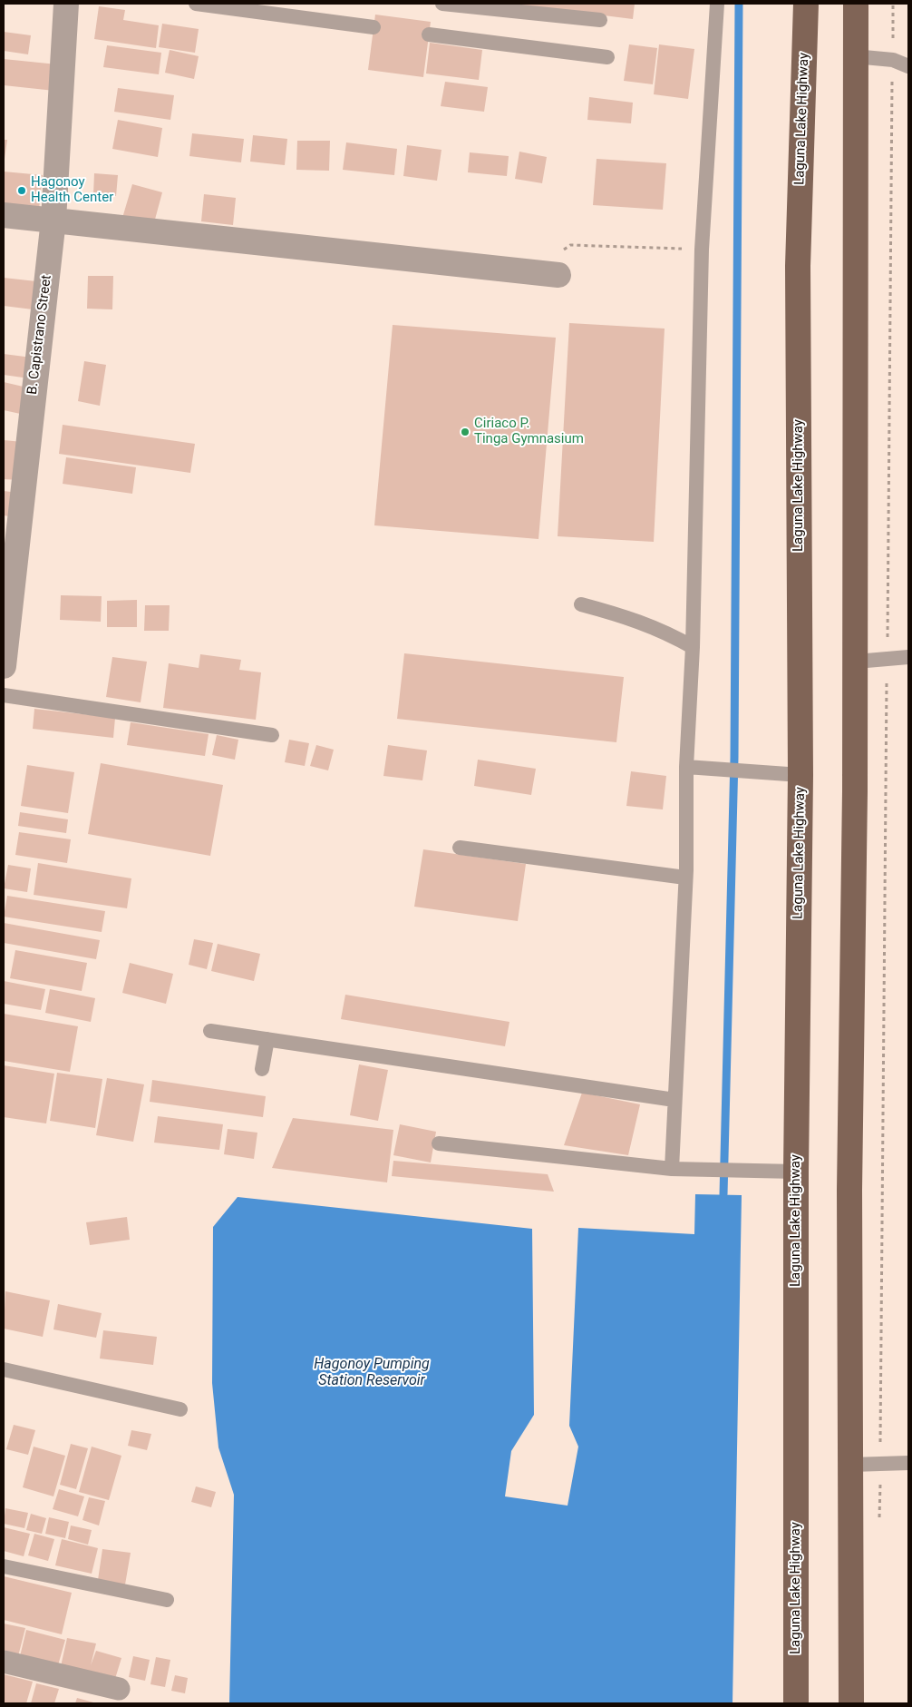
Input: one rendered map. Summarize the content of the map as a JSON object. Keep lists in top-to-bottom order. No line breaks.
{"streets":{"main road":["Laguna Lake Highway"],"street":["B. Capistrano Street"]},"water":["Hagonoy Pumping Station Reservoir"],"places":["Hagonoy Health Center","Ciriaco P. Tinga Gymnasium"]}
